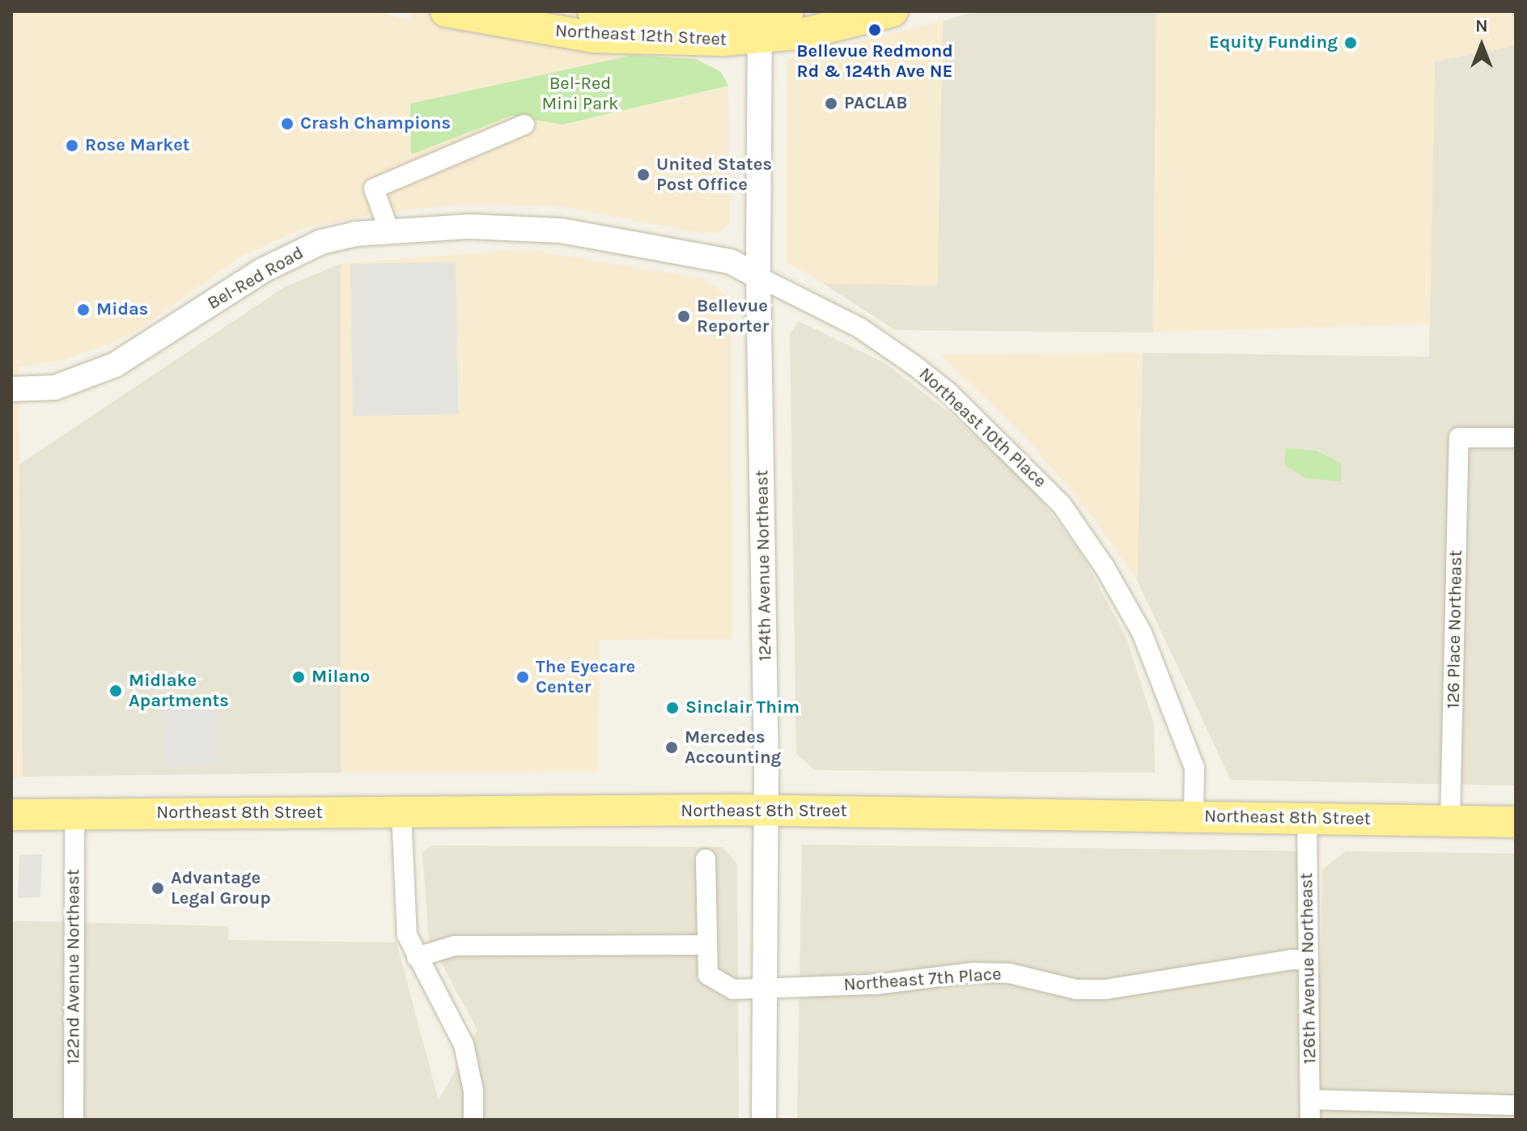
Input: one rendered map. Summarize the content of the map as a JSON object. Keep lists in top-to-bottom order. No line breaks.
{"streets":{"main road":["Northeast 12th Street","Northeast 8th Street"],"street":["Bel-Red Road","Northeast 10th Place","124th Avenue Northeast","126 Place Northeast","122nd Avenue Northeast","126th Avenue Northeast","Northeast 7th Place"]},"crossings":[["Northeast 12th Street","124th Avenue Northeast"],["Bel-Red Road","Northeast 10th Place"],["Northeast 10th Place","124th Avenue Northeast"],["Northeast 10th Place","Northeast 8th Street"],["124th Avenue Northeast","Northeast 8th Street"],["124th Avenue Northeast","Northeast 7th Place"],["126 Place Northeast","Northeast 8th Street"],["Northeast 8th Street","122nd Avenue Northeast"],["Northeast 8th Street","126th Avenue Northeast"],["126th Avenue Northeast","Northeast 7th Place"]],"parks":["Bel-Red Mini Park"],"places":["Bellevue Redmond Rd & 124th Ave NE","Equity Funding","PACLAB","Crash Champions","Rose Market","United States Post Office","Midas","Bellevue Reporter","Milano","The Eyecare Center","Midlake Apartments","Sinclair Thim","Mercedes Accounting","Advantage Legal Group"],"north":"top"}
